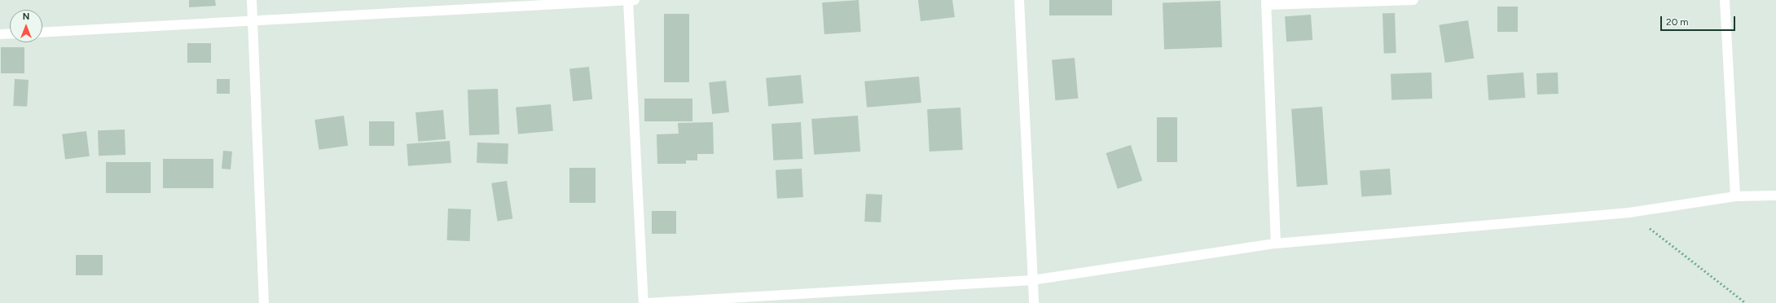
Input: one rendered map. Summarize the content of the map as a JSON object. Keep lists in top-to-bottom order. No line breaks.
{"scale_bar":"20 m","north":"top"}
